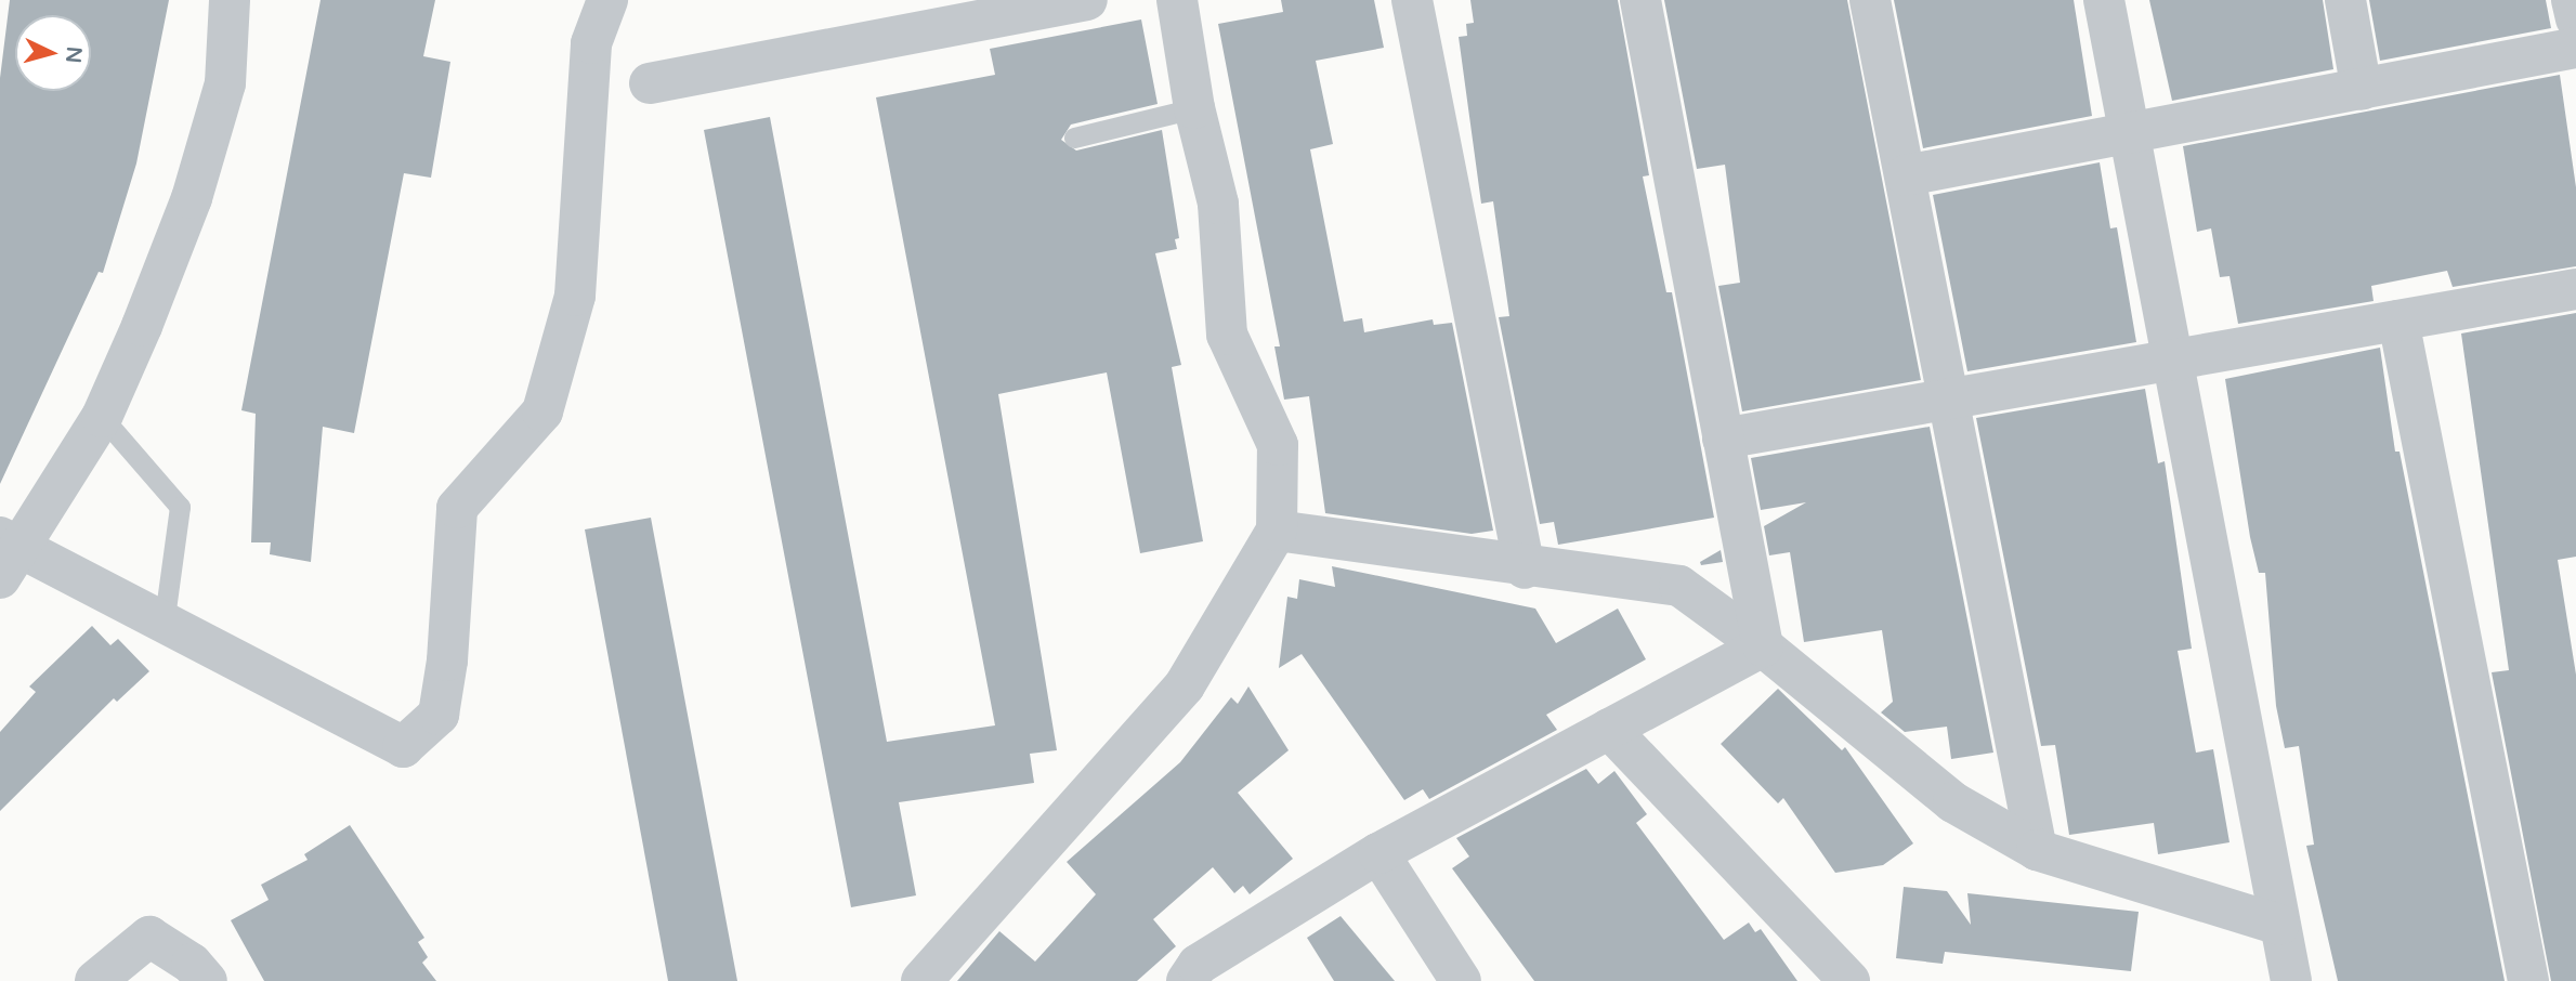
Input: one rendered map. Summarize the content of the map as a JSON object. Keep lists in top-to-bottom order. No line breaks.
{"north":"right"}
